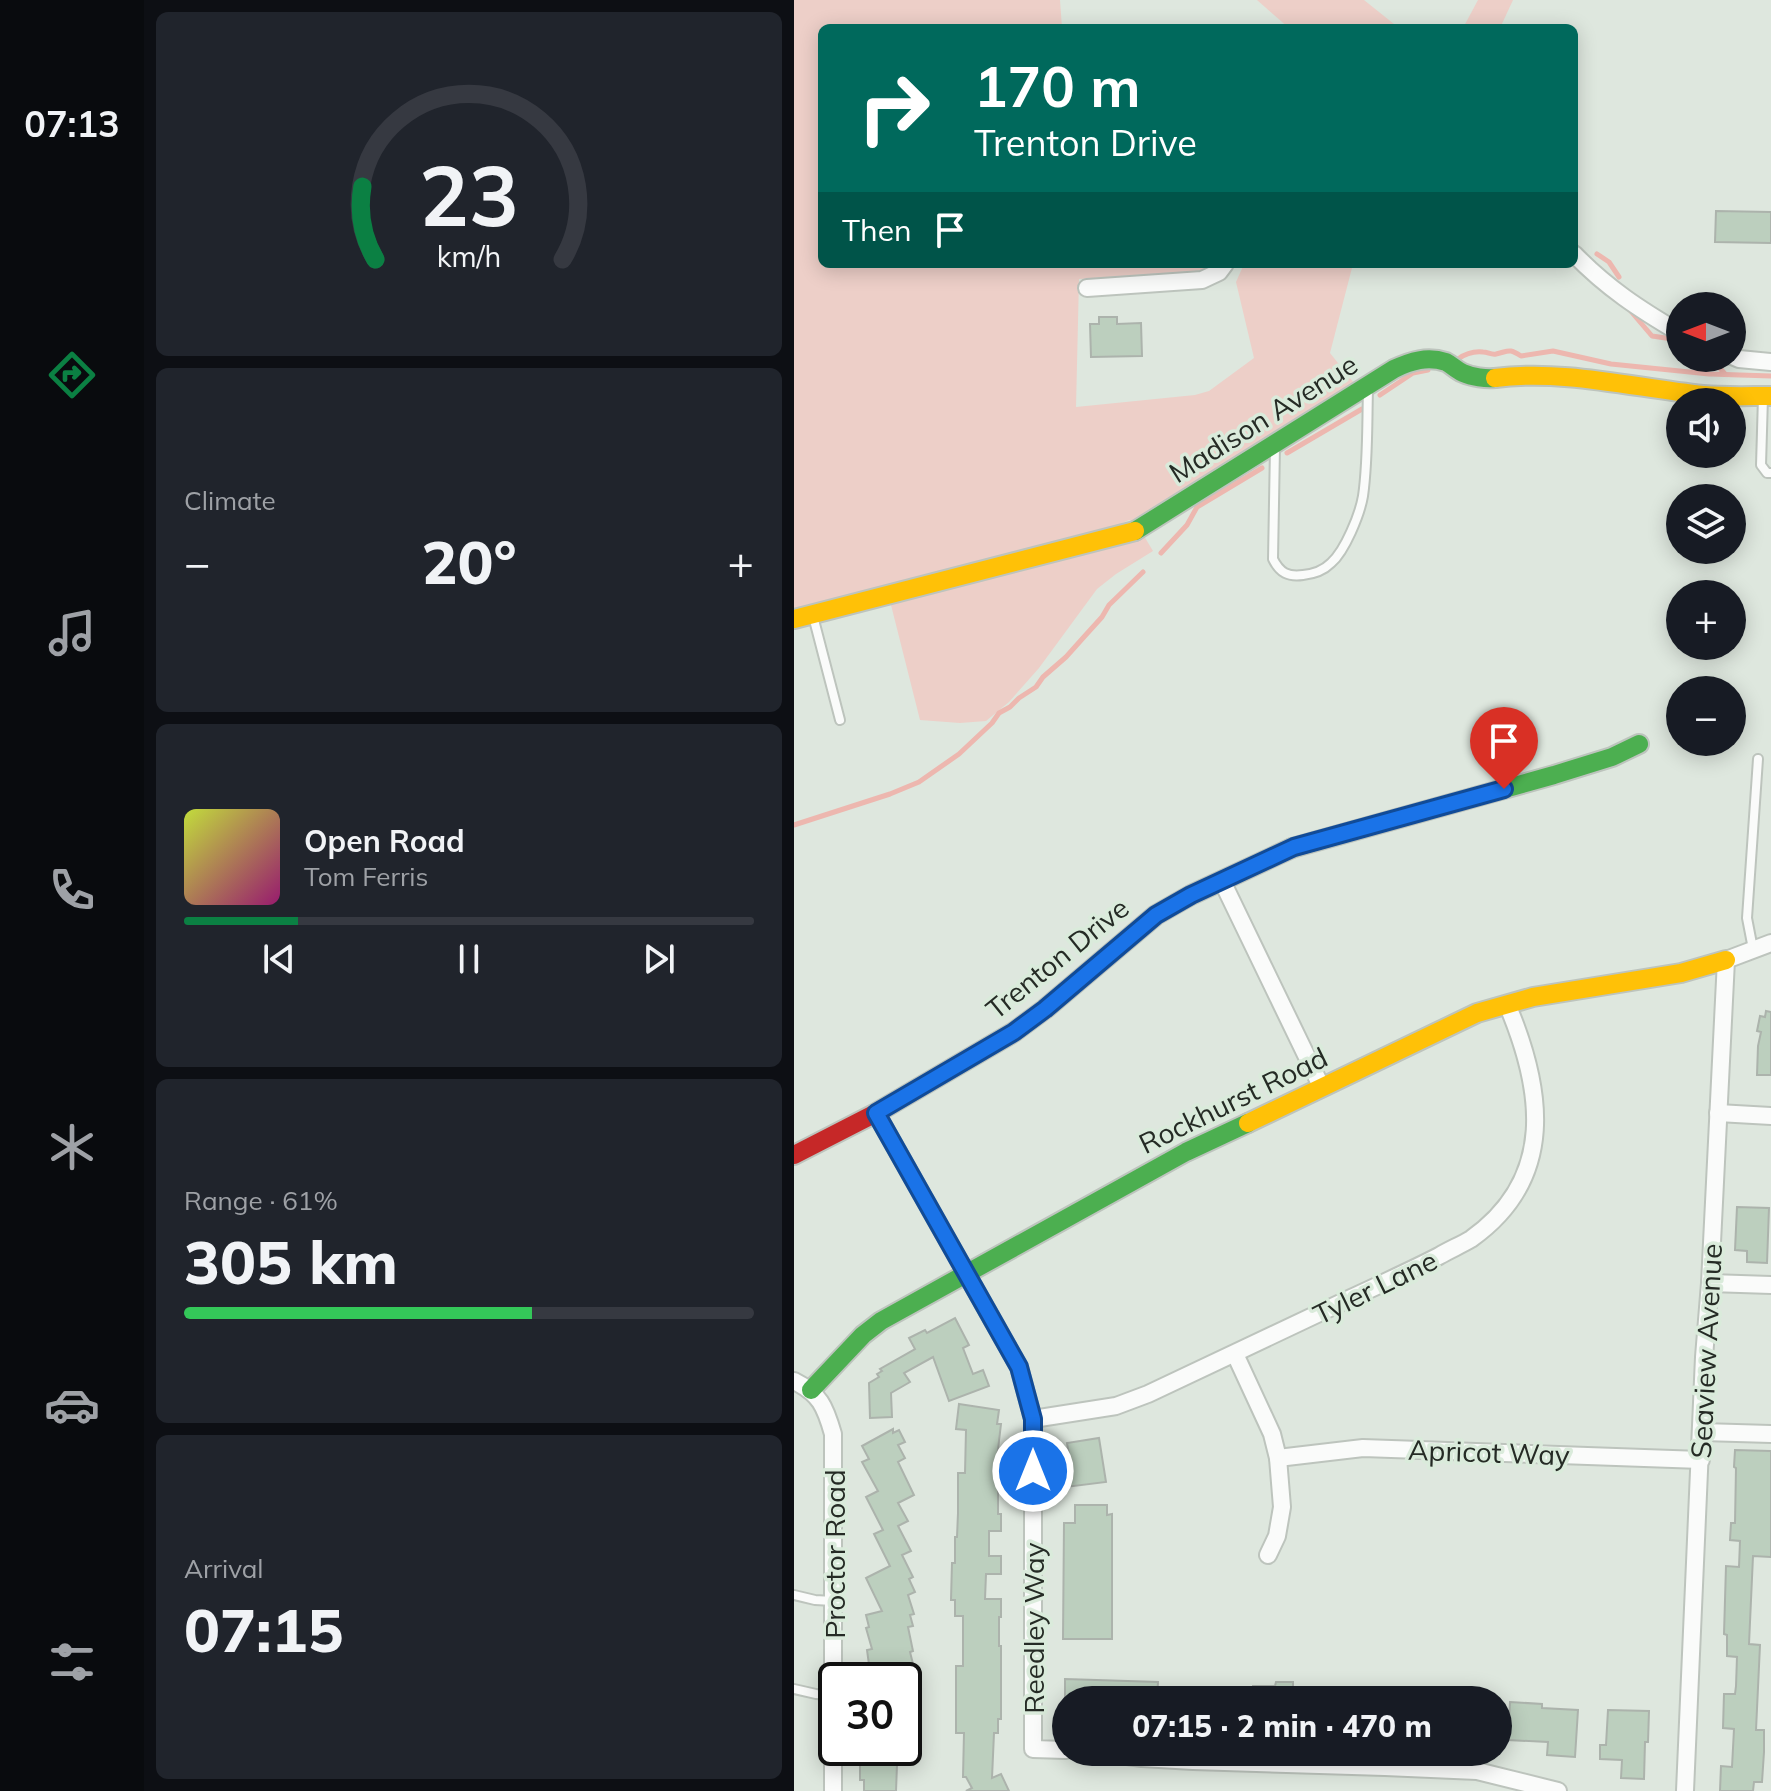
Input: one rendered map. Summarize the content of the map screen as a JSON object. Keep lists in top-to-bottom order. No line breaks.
{"streets":{"street":["Madison Avenue","Trenton Drive","Rockhurst Road","Tyler Lane","Seaview Avenue","Apricot Way","Proctor Road","Reedley Way"]},"crossings":[["Trenton Drive","Reedley Way"],["Rockhurst Road","Tyler Lane"],["Rockhurst Road","Seaview Avenue"],["Rockhurst Road","Proctor Road"],["Rockhurst Road","Reedley Way"],["Tyler Lane","Reedley Way"],["Seaview Avenue","Apricot Way"]],"north":"left","page":{"tabs":"07:13","turn":["170 m","Trenton Drive"],"then":"Then","map_buttons":["+","−"],"tile":["Climate",["Range · 61%","305 km"],["Arrival","07:15"]],"heat":["−","20°","+"],"song":["Open Road","Tom Ferris"],"limit":"30","trip":"07:15 · 2 min · 470 m","gauge":["23","km/h"]}}
